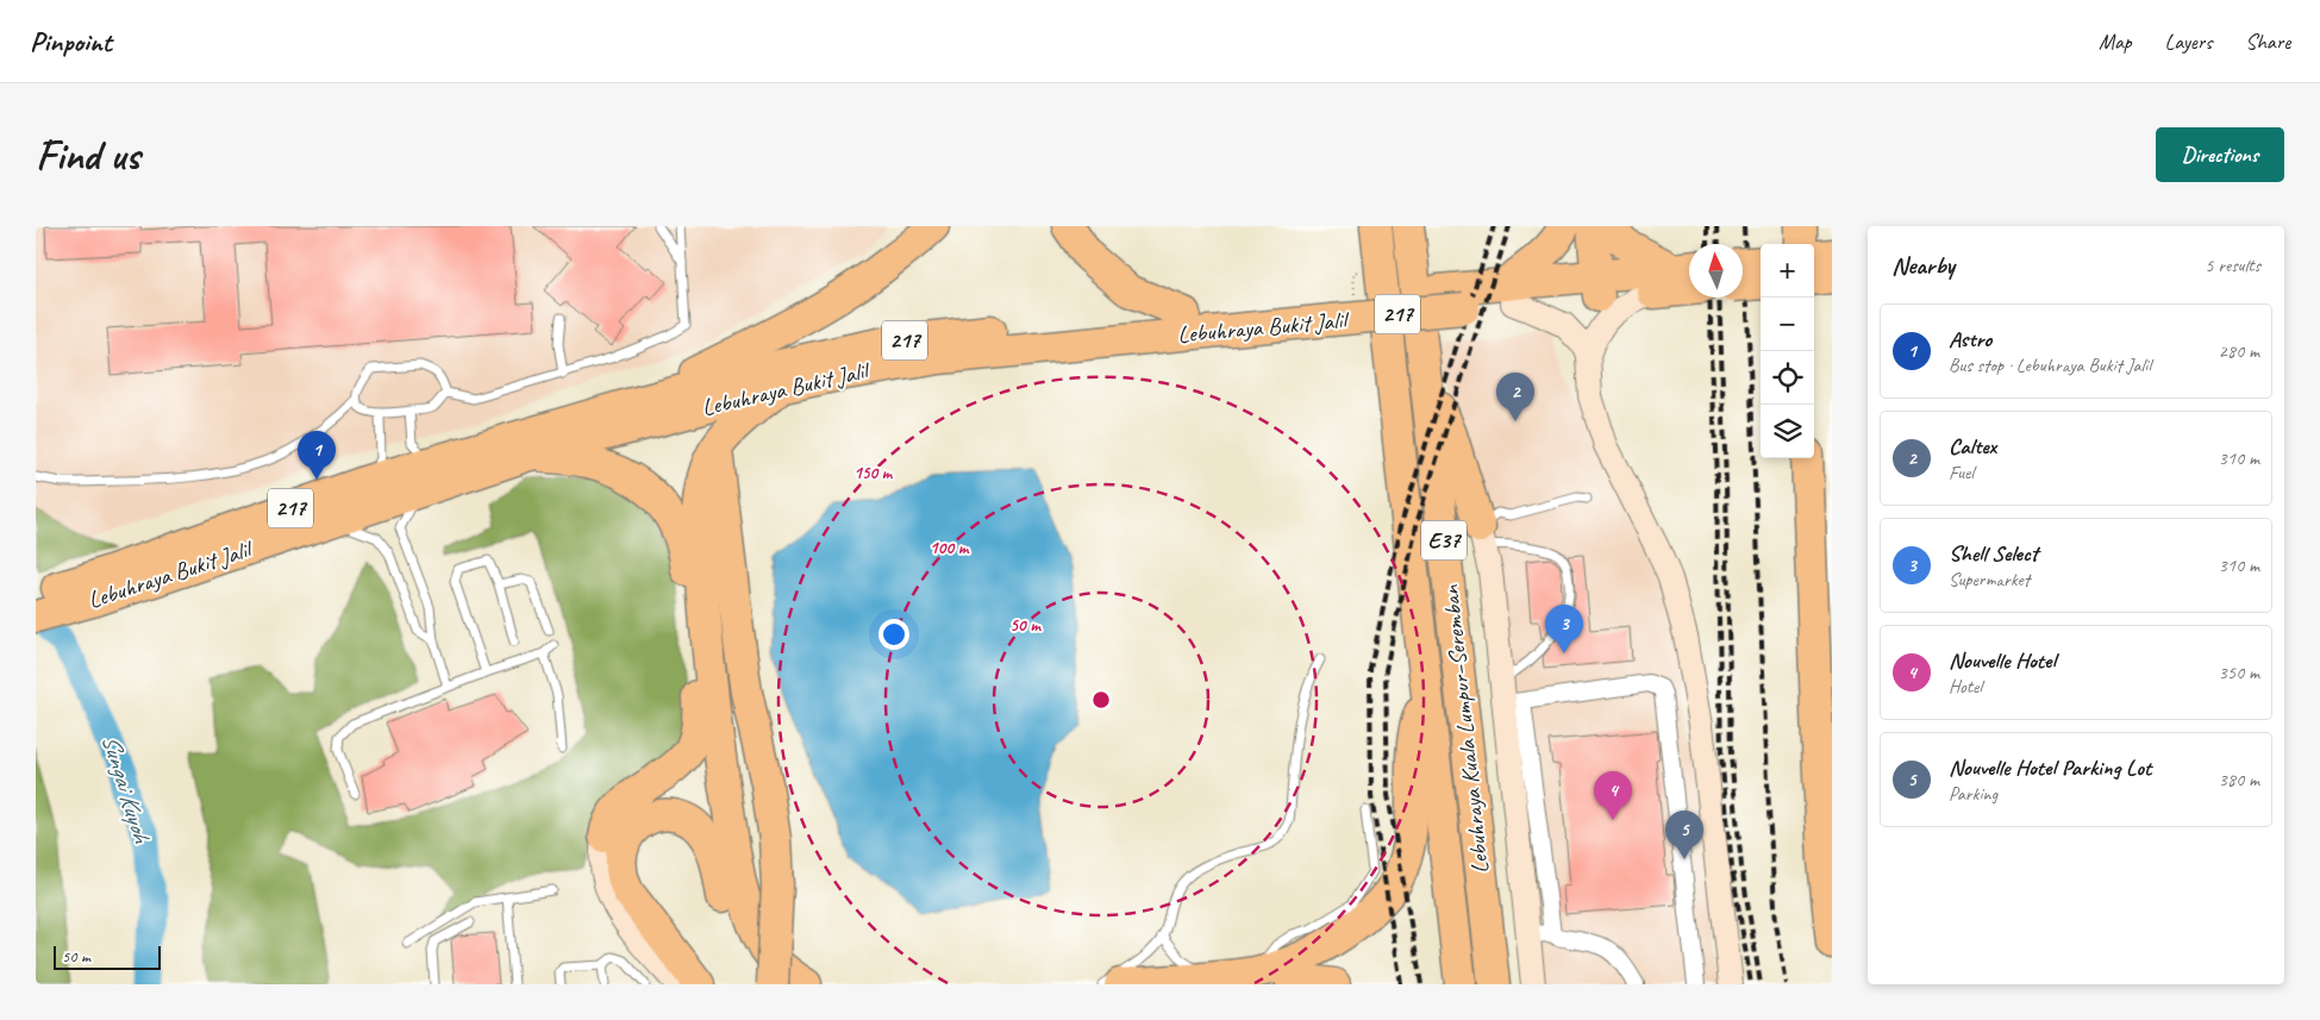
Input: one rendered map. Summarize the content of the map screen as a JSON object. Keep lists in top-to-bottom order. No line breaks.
{"streets":{"highway":["217","Lebuhraya Bukit Jalil","E37","Lebuhraya Kuala Lumpur–Seremban"]},"water":["Sungai Kuyoh"],"scale_bar":"50 m","north":"top","page":{"header":"Pinpoint","nav":["Map","Layers","Share"],"buttons":"Directions","title":"Find us","heading":["Nearby","5 results"],"map_buttons":["+","−"],"list":[{"mark":"1","name":"Astro","note":"Bus stop · Lebuhraya Bukit Jalil","value":"280 m"},{"mark":"2","name":"Caltex","note":"Fuel","value":"310 m"},{"mark":"3","name":"Shell Select","note":"Supermarket","value":"310 m"},{"mark":"4","name":"Nouvelle Hotel","note":"Hotel","value":"350 m"},{"mark":"5","name":"Nouvelle Hotel Parking Lot","note":"Parking","value":"380 m"}],"pins":["2","1","3","4","5"],"scale":"50 m"},"rings":["150 m","100 m","50 m"]}
